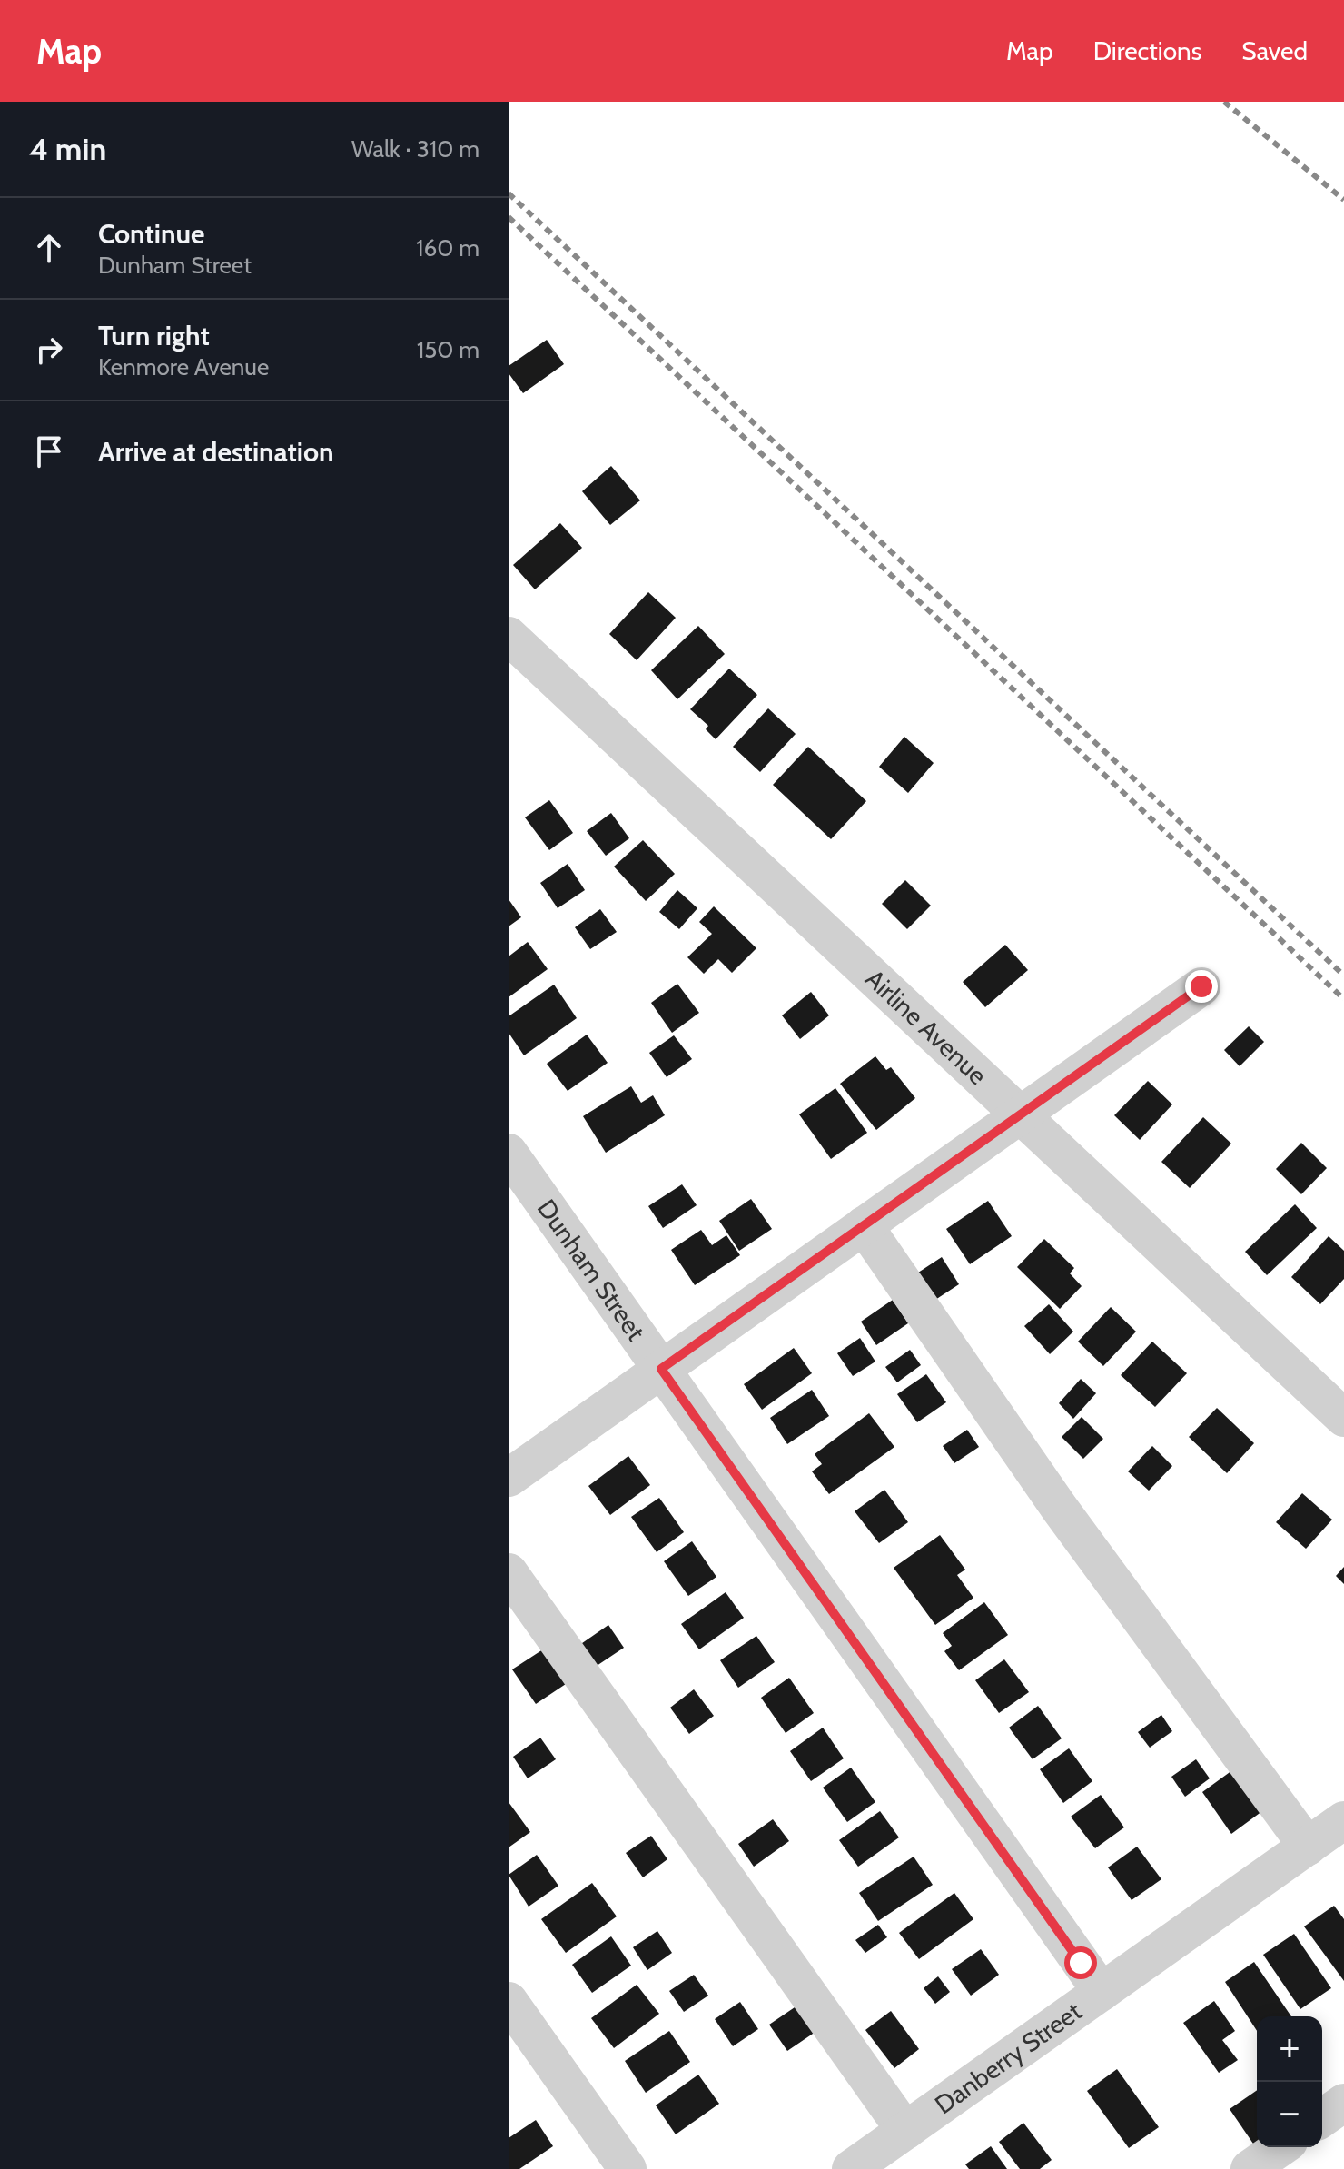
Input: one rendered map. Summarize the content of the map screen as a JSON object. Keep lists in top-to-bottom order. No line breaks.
{"streets":{"street":["Airline Avenue","Dunham Street","Danberry Street"]},"crossings":[["Dunham Street","Danberry Street"]],"page":{"header":"Map","nav":["Map","Directions","Saved"],"heading":["4 min","Walk · 310 m"],"list":[["Continue","Dunham Street","160 m"],["Turn right","Kenmore Avenue","150 m"],"Arrive at destination"],"map_buttons":["+","−"]}}
